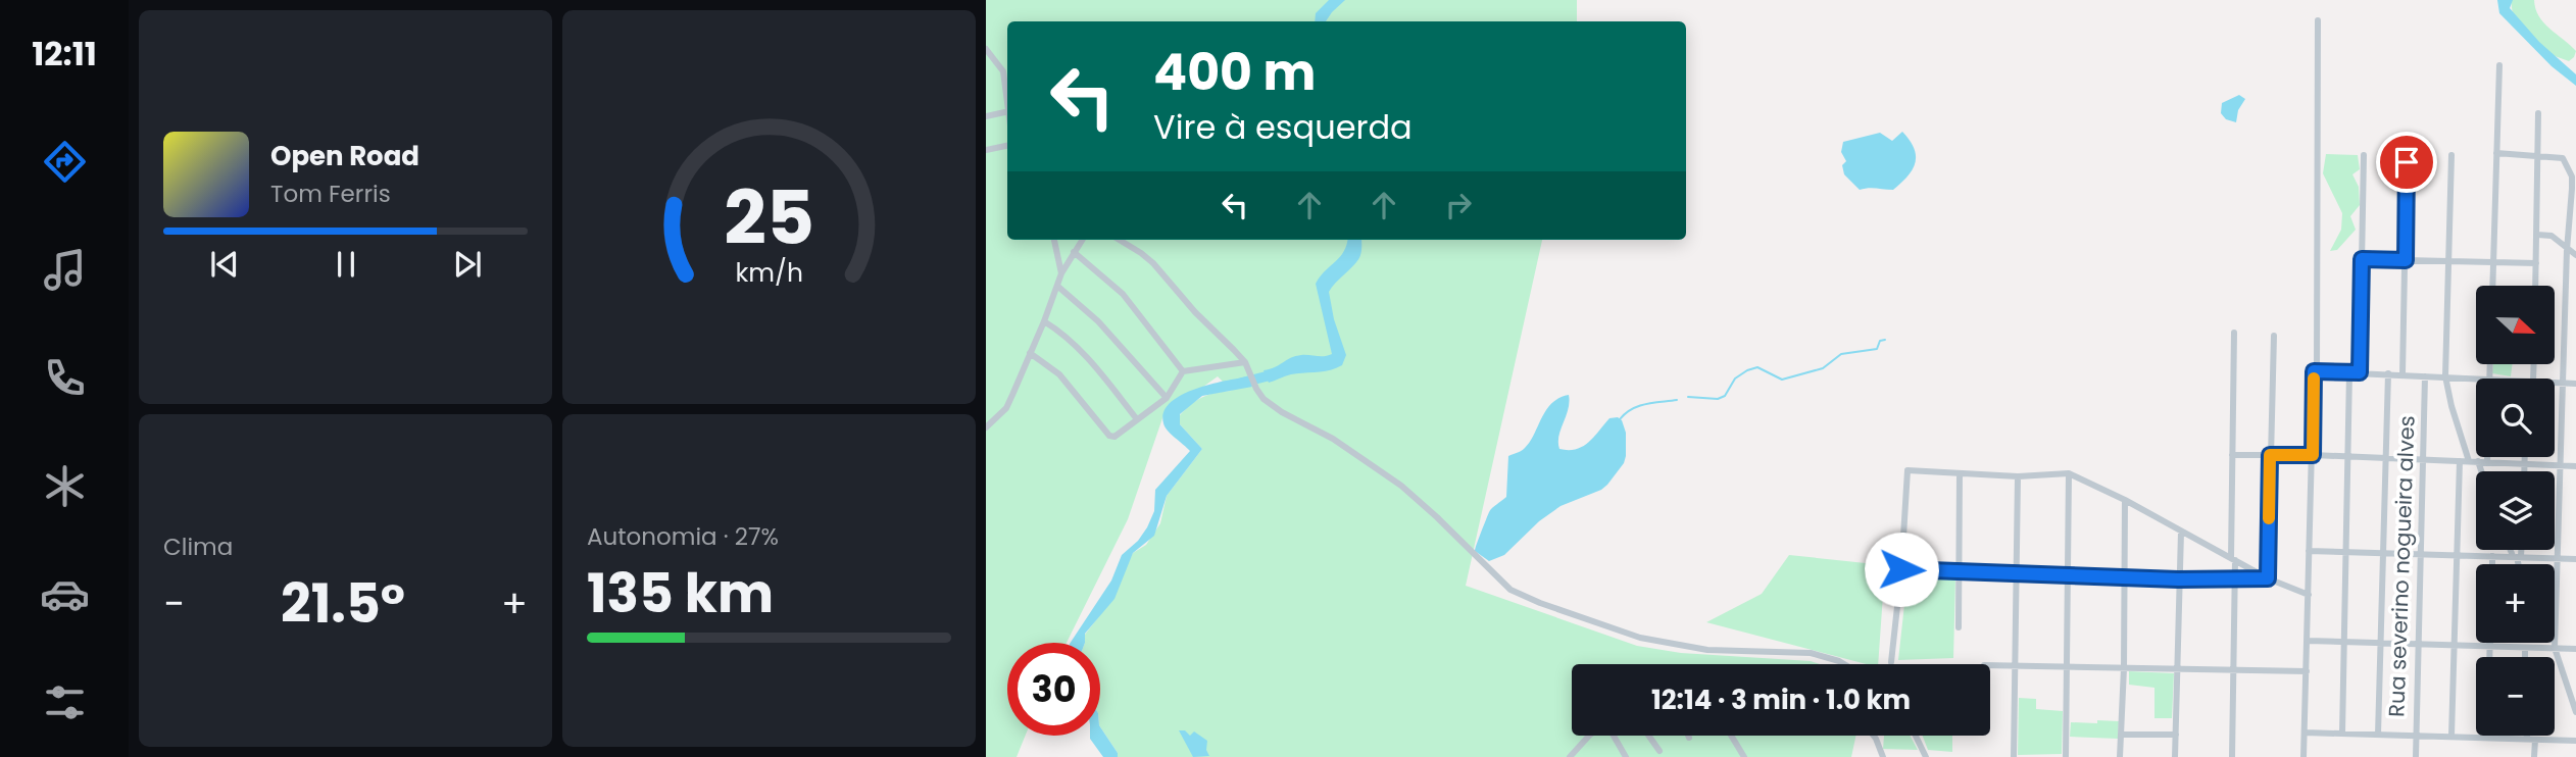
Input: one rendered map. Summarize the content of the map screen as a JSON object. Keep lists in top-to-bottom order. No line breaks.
{"streets":{"street":["Rua severino nogueira alves"]},"north":"right","page":{"tabs":"12:11","turn":["400 m","Vire à esquerda"],"song":["Open Road","Tom Ferris"],"map_buttons":["+","−"],"tile":["Clima",["Autonomia · 27%","135 km"]],"heat":["−","21.5°","+"],"limit":"30","trip":"12:14 · 3 min · 1.0 km","gauge":["25","km/h"]}}
